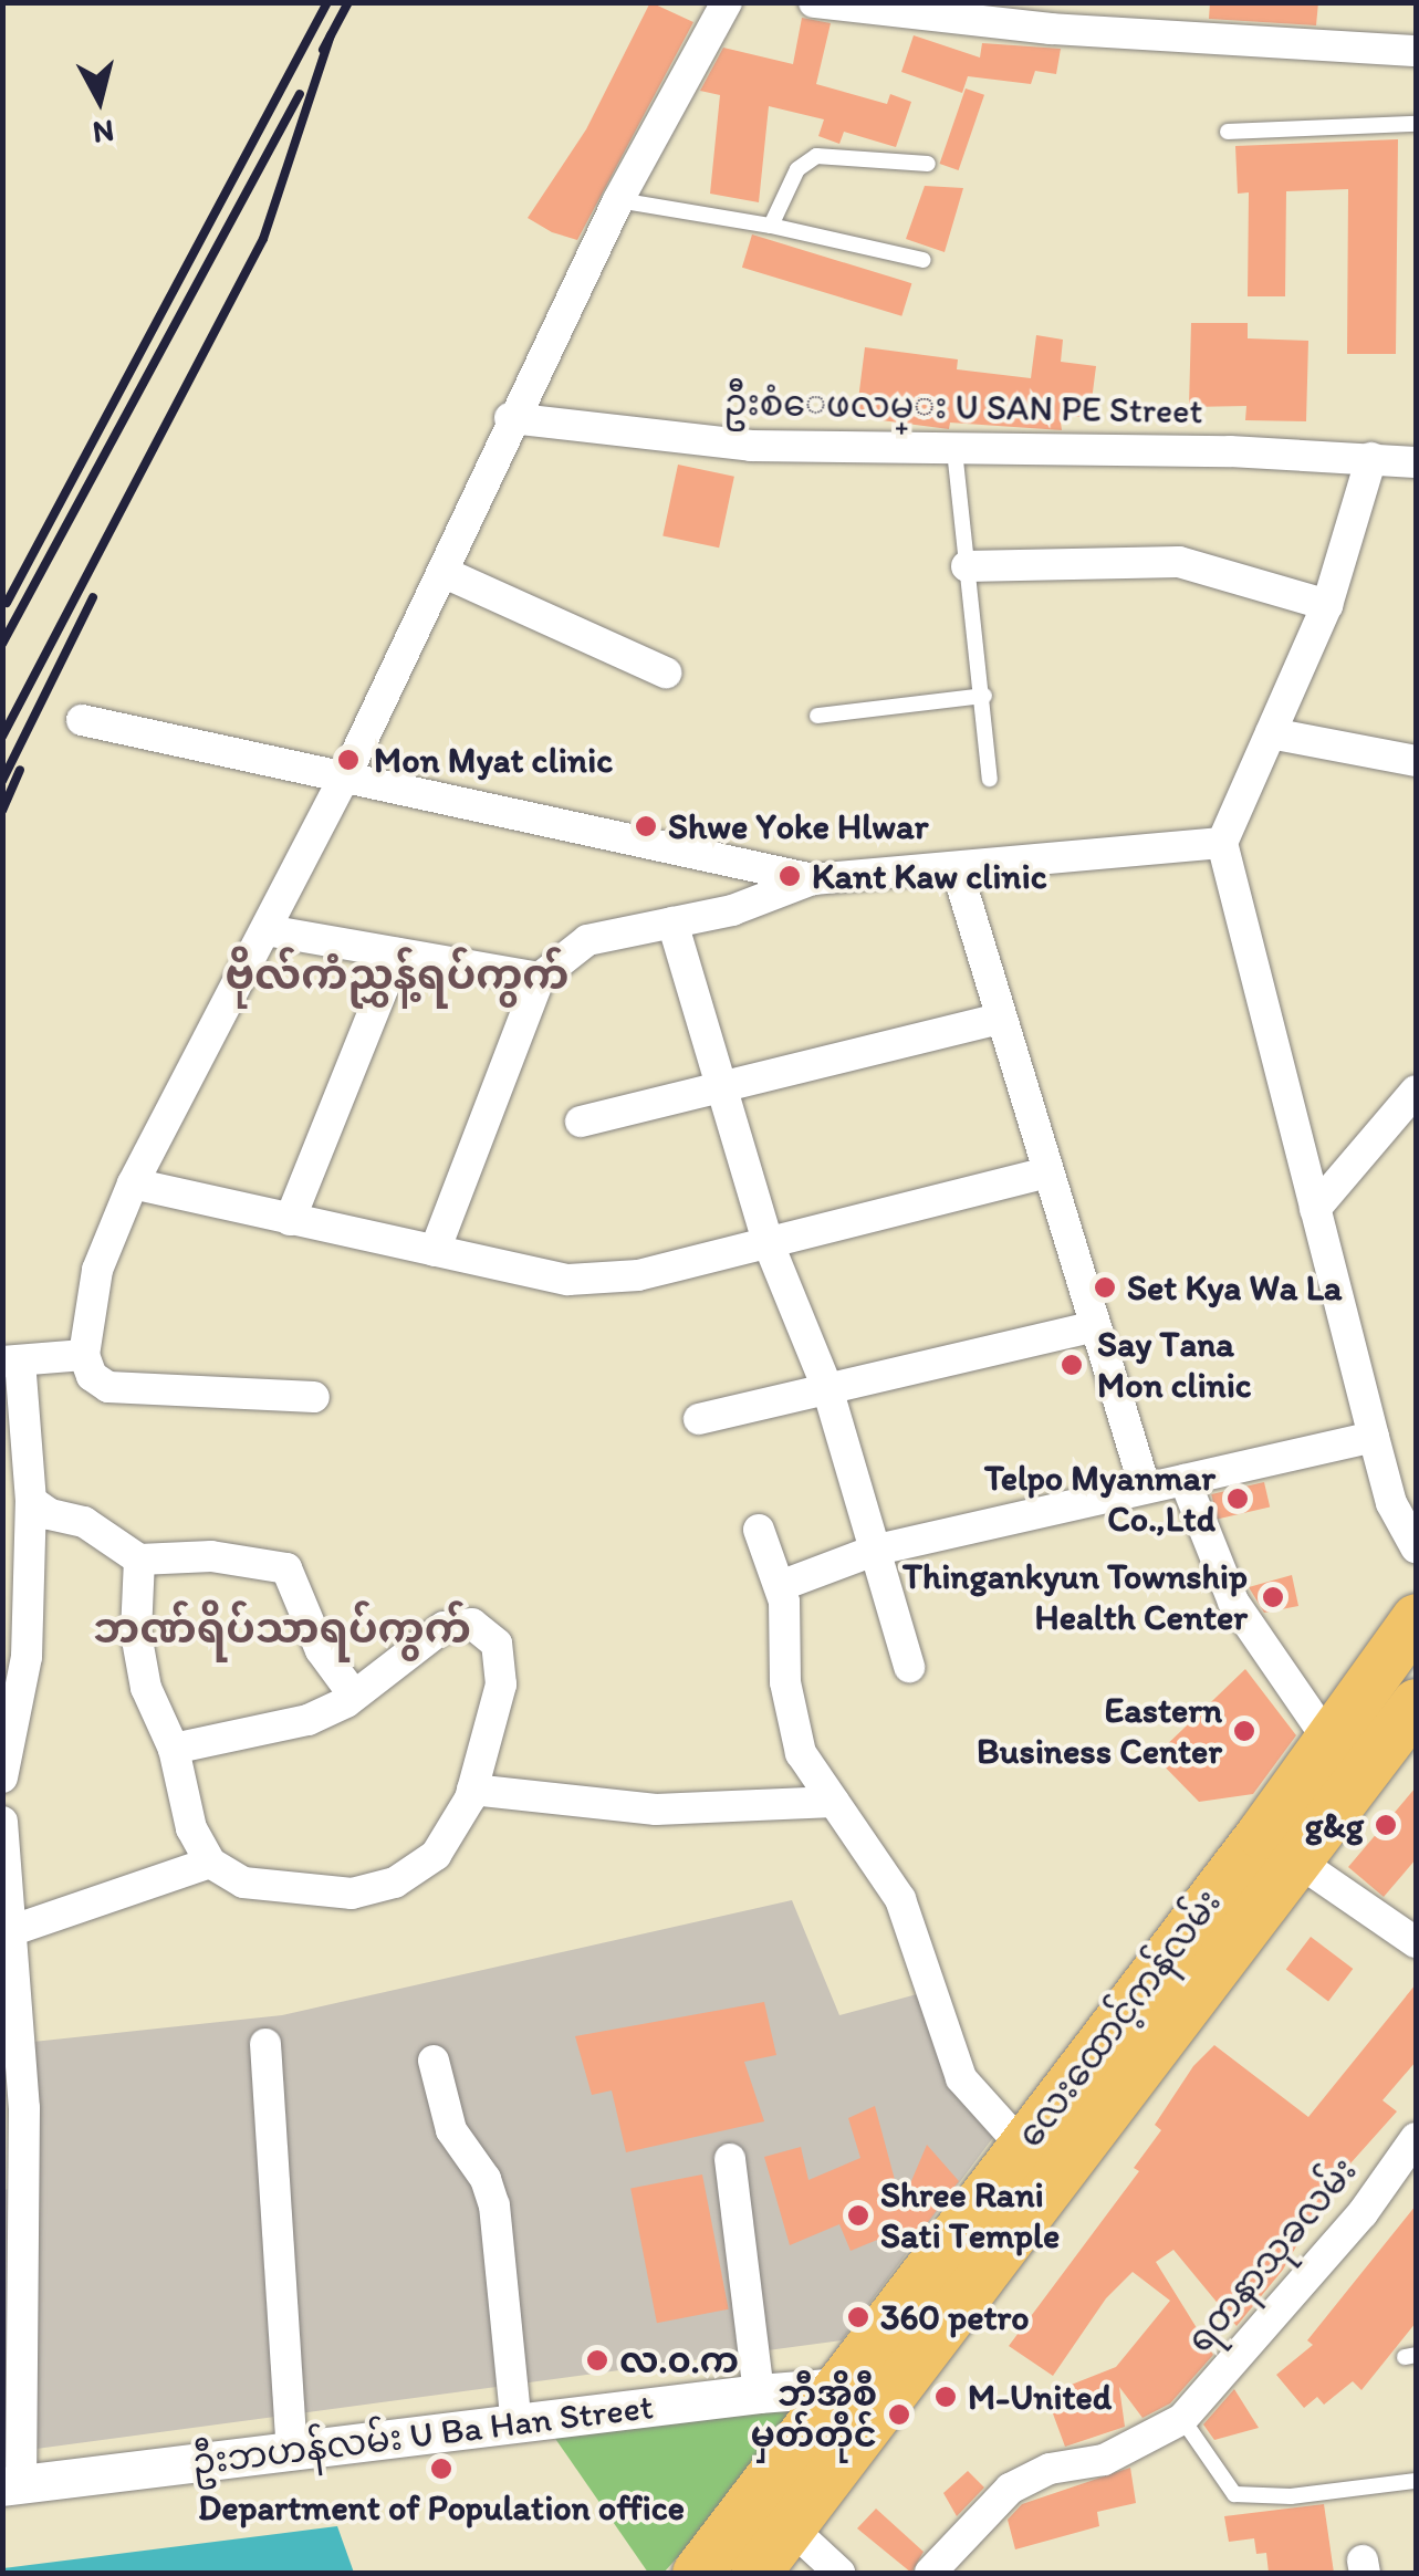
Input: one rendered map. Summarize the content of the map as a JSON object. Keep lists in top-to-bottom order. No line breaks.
{"streets":{"main road":["လေးထောင့်ကန်လမ်း"],"street":["ဦးစံေဖလမ္း U SAN PE Street","ရတနာသုခလမ်း","ဦးဘဟန်လမ်း U Ba Han Street"]},"crossings":[["လေးထောင့်ကန်လမ်း","ဦးဘဟန်လမ်း U Ba Han Street"]],"districts":["ဗိုလ်ကံညွှန့်ရပ်ကွက်","ဘဏ်ရိပ်သာရပ်ကွက်"],"places":["Mon Myat clinic","Shwe Yoke Hlwar","Kant Kaw clinic","Set Kya Wa La","Say Tana Mon clinic","Telpo Myanmar Co.,Ltd","Thingankyun Township Health Center","Eastern Business Center","g&g","Shree Rani Sati Temple","360 petro","လ.၀.က","M-United","ဘီအိုစီ မှတ်တိုင်","Department of Population office"],"north":"bottom"}
